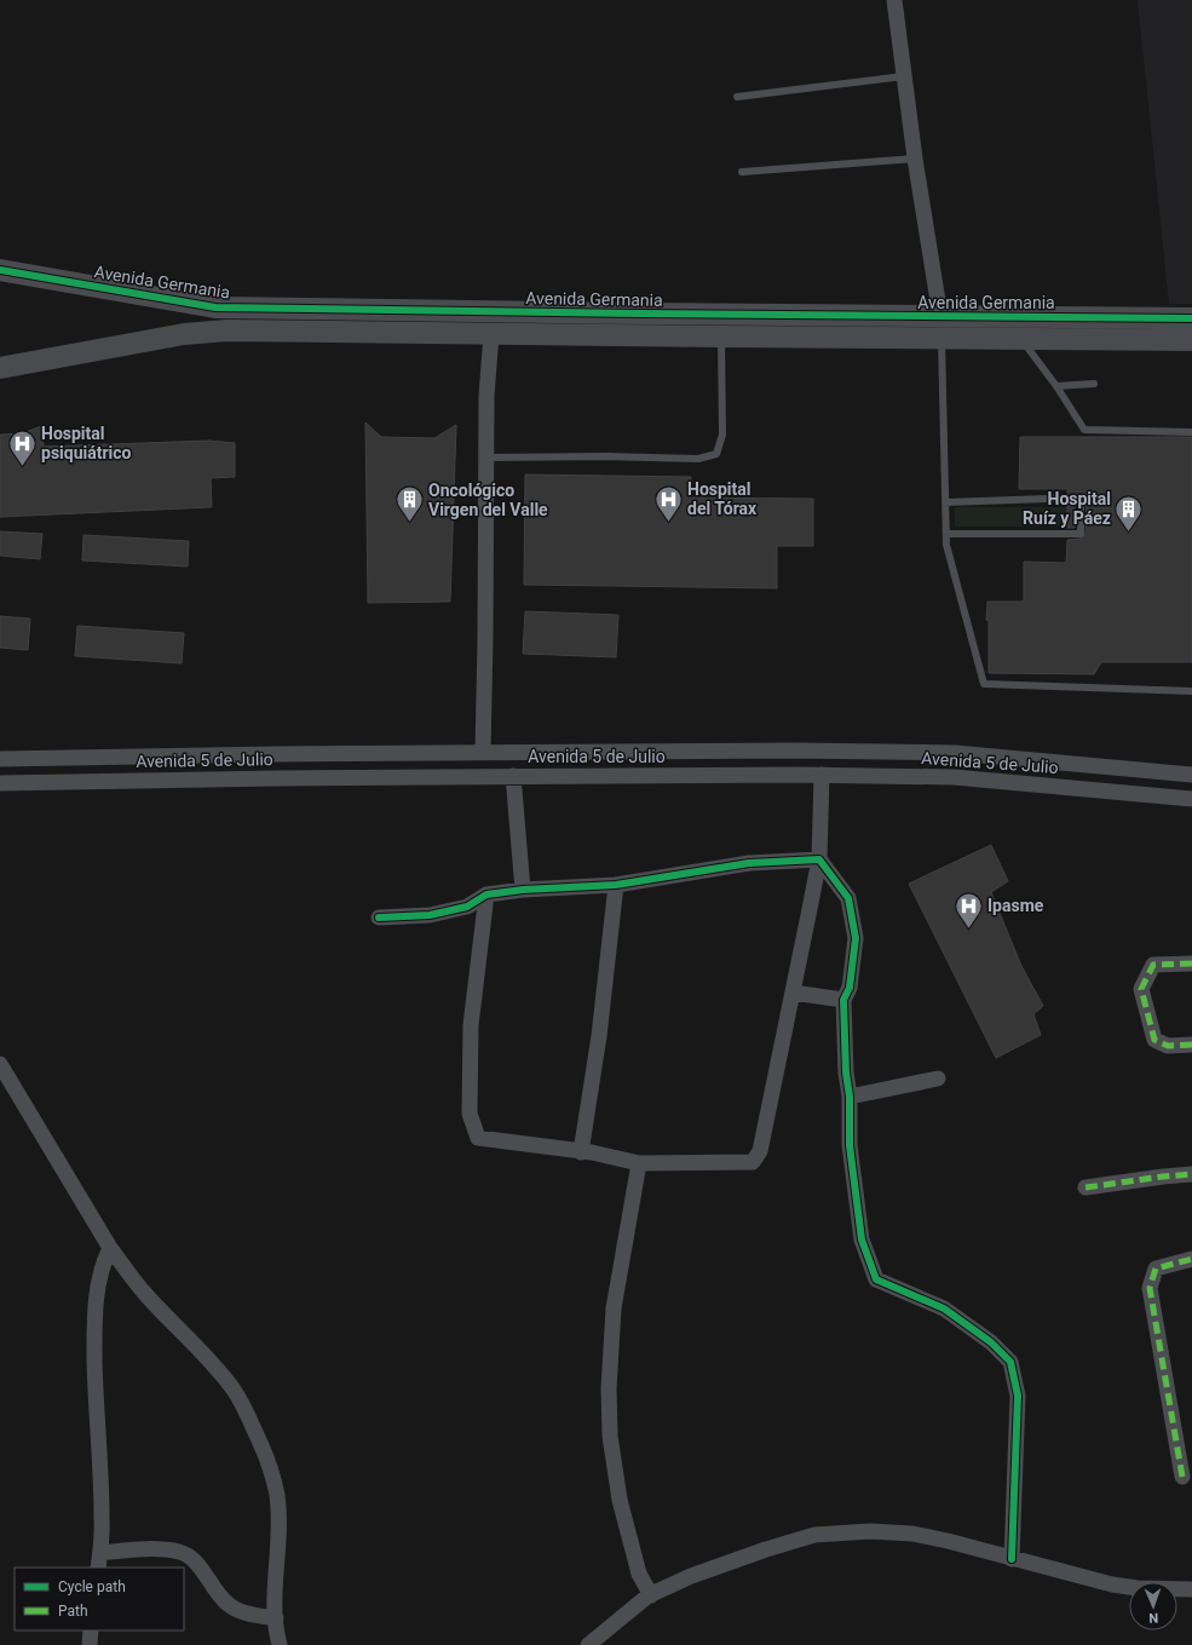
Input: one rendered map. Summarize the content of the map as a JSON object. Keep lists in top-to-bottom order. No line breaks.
{"streets":{"street":["Avenida Germania","Avenida 5 de Julio"]},"places":{"hospital":["Hospital psiquiátrico","Hospital del Tórax","Ipasme"],"building":["Oncológico Virgen del Valle","Hospital Ruíz y Páez"]},"legend":["Cycle path","Path"],"north":"bottom"}
